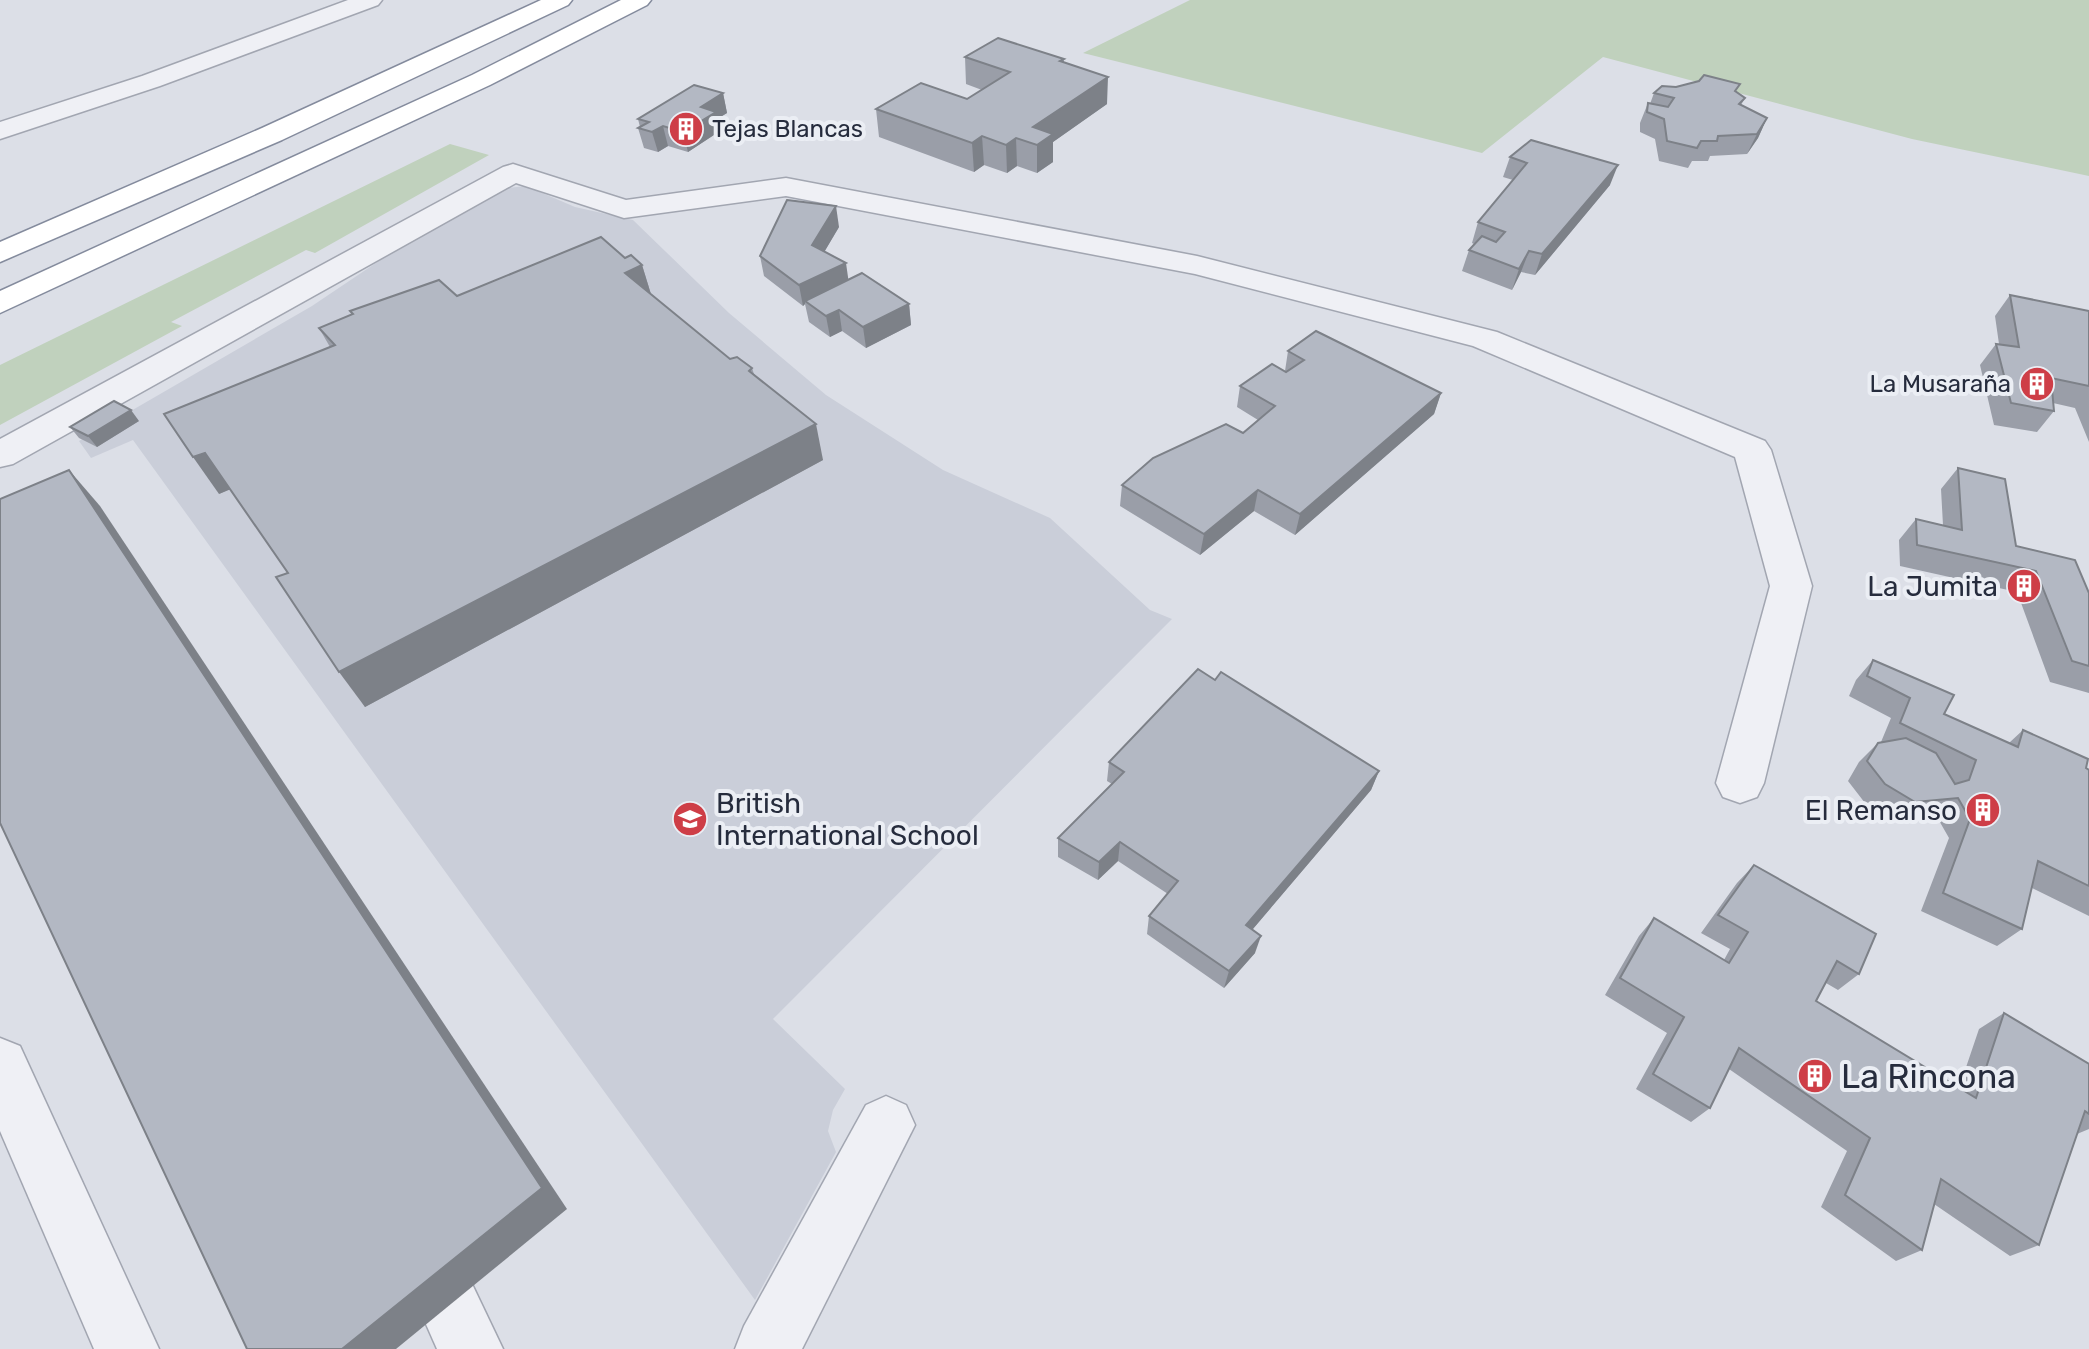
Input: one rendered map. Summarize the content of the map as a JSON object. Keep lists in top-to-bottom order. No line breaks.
{"places":{"building":["Tejas Blancas","La Musaraña","La Jumita","El Remanso","La Rincona"],"school or university":["British International School"]}}
